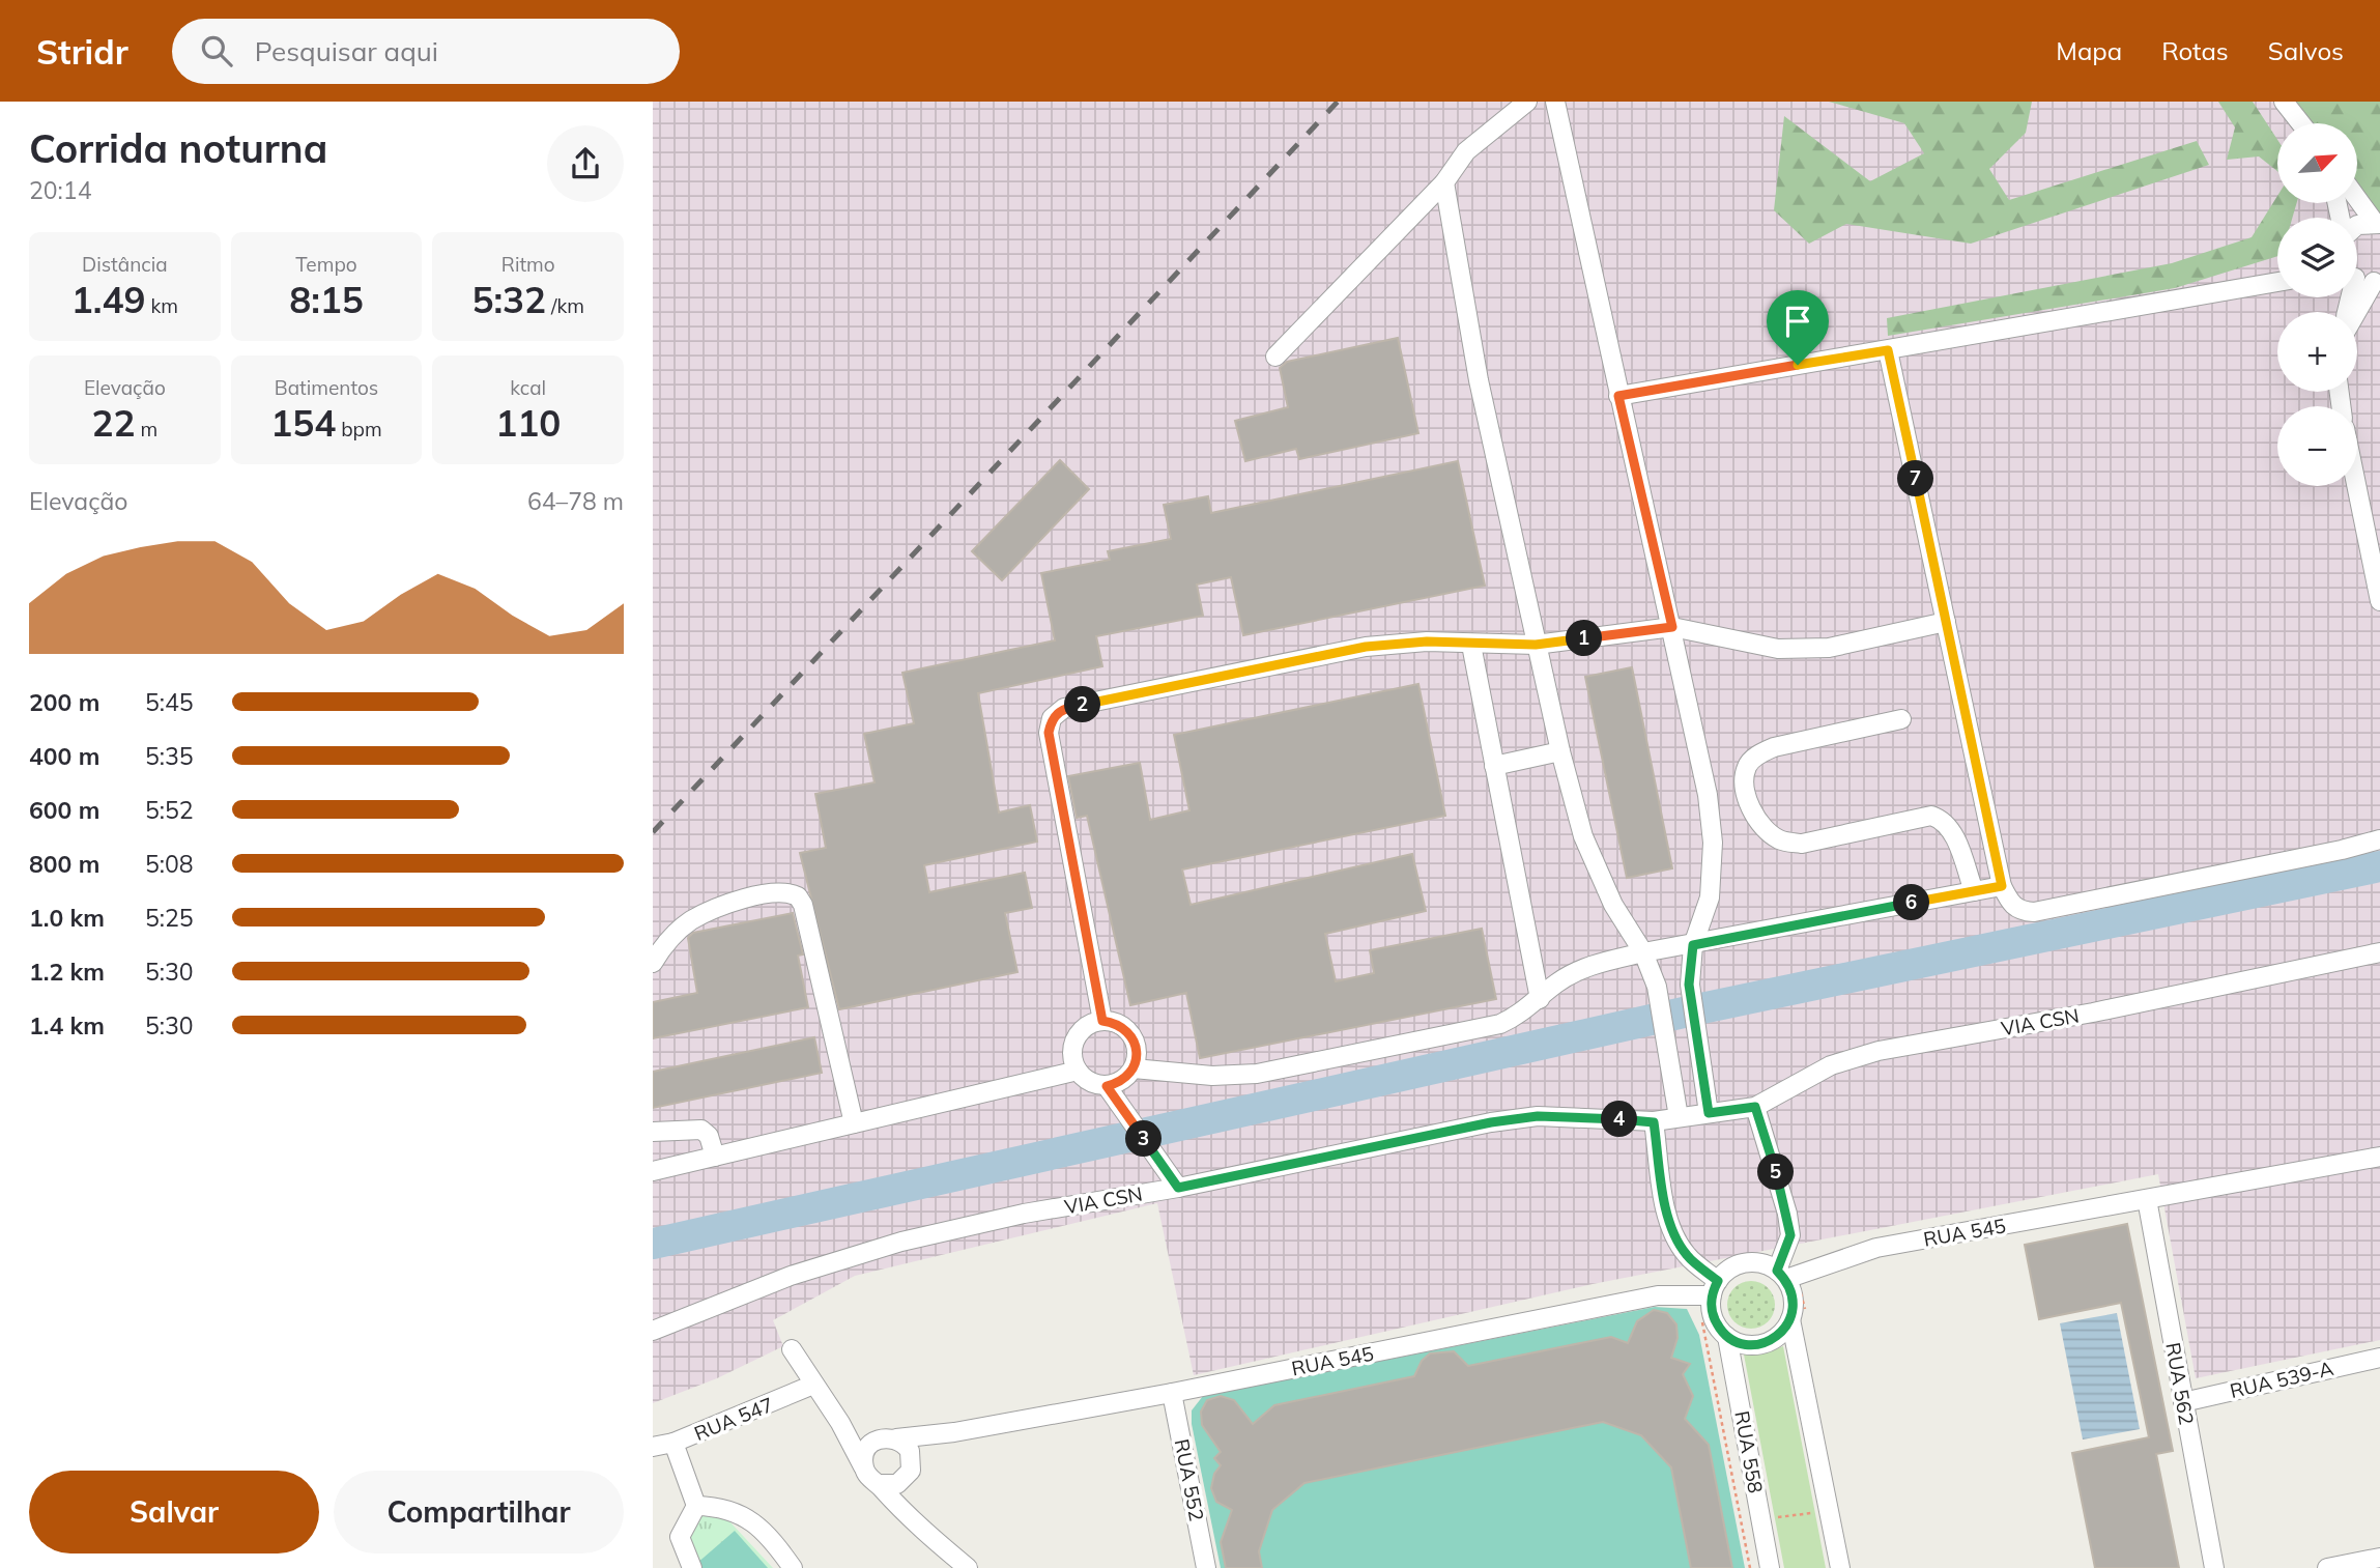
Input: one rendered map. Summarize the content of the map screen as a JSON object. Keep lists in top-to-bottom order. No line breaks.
{"streets":{"street":["VIA CSN","RUA 545","RUA 539-A","RUA 562","RUA 547","RUA 558","RUA 552"]},"crossings":[["RUA 545","RUA 562"],["RUA 545","RUA 558"],["RUA 545","RUA 552"],["RUA 539-A","RUA 562"]],"north":"top right","page":{"header":"Stridr","search":"Pesquisar aqui","nav":["Mapa","Rotas","Salvos"],"heading":["Corrida noturna","20:14"],"map_buttons":["+","−"],"stats":[["Distância","1.49 km"],["Tempo","8:15"],["Ritmo","5:32 /km"],["Elevação","22 m"],["Batimentos","154 bpm"],["kcal","110"]],"pins":["7","1","2","6","4","3","5"],"chart":["Elevação","64–78 m"],"list":[{"name":"200 m","note":"5:45"},{"name":"400 m","note":"5:35"},{"name":"600 m","note":"5:52"},{"name":"800 m","note":"5:08"},{"name":"1.0 km","note":"5:25"},{"name":"1.2 km","note":"5:30"},{"name":"1.4 km","note":"5:30"}],"buttons":["Salvar","Compartilhar"]}}
